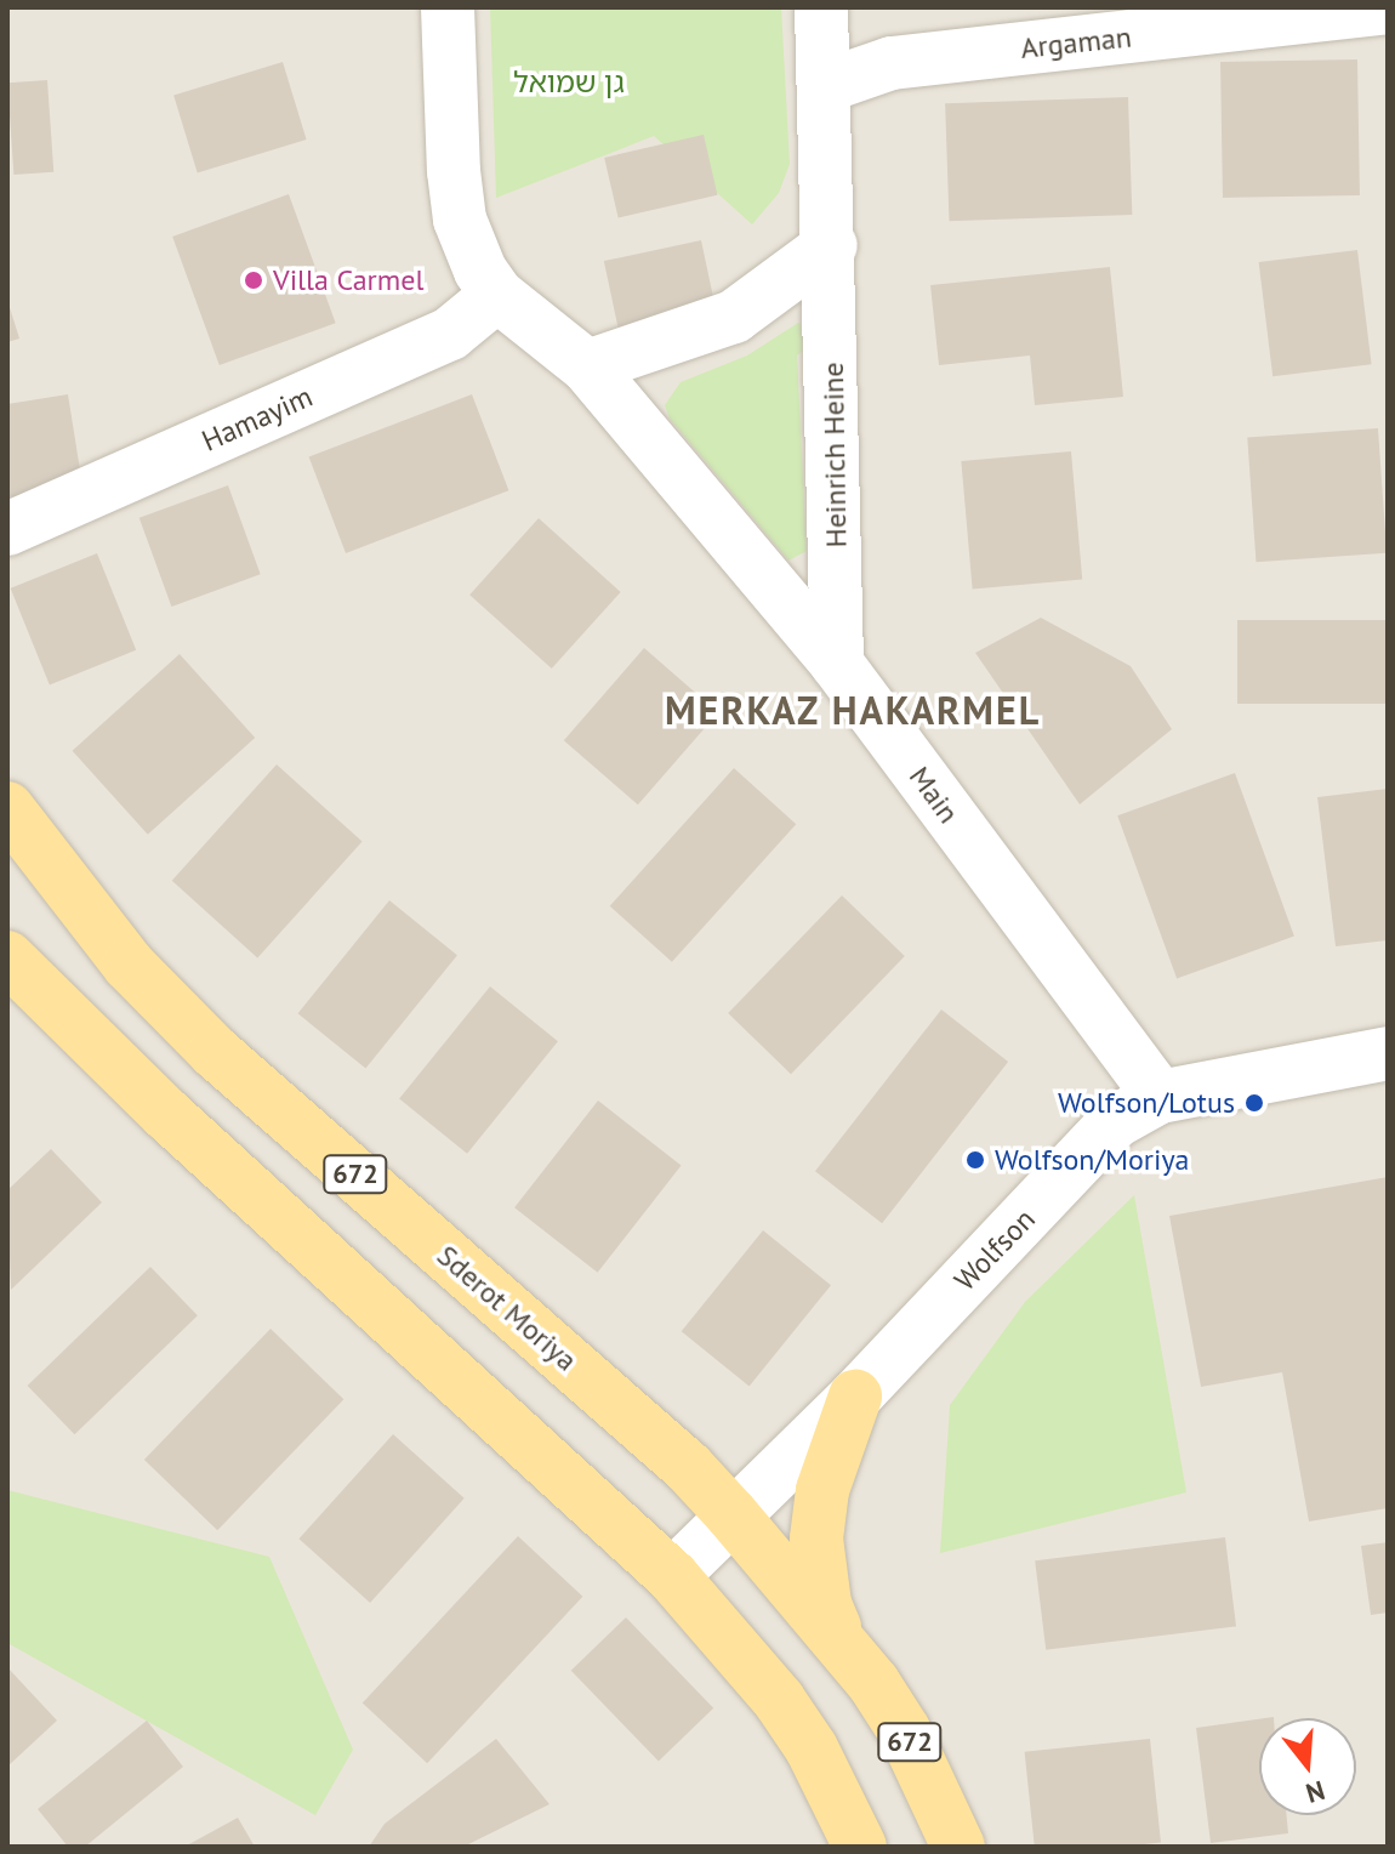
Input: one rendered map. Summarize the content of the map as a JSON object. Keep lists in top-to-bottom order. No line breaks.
{"streets":{"main road":["672","Sderot Moriya"],"street":["Argaman","Hamayim","Heinrich Heine","Main","Wolfson"]},"crossings":[["Argaman","Heinrich Heine"],["Heinrich Heine","Main"],["Main","Wolfson"],["672","Wolfson"],["Wolfson","Sderot Moriya"]],"districts":["MERKAZ HAKARMEL"],"parks":["גן שמואל"],"places":["Villa Carmel","Wolfson/Lotus","Wolfson/Moriya"],"north":"bottom"}
